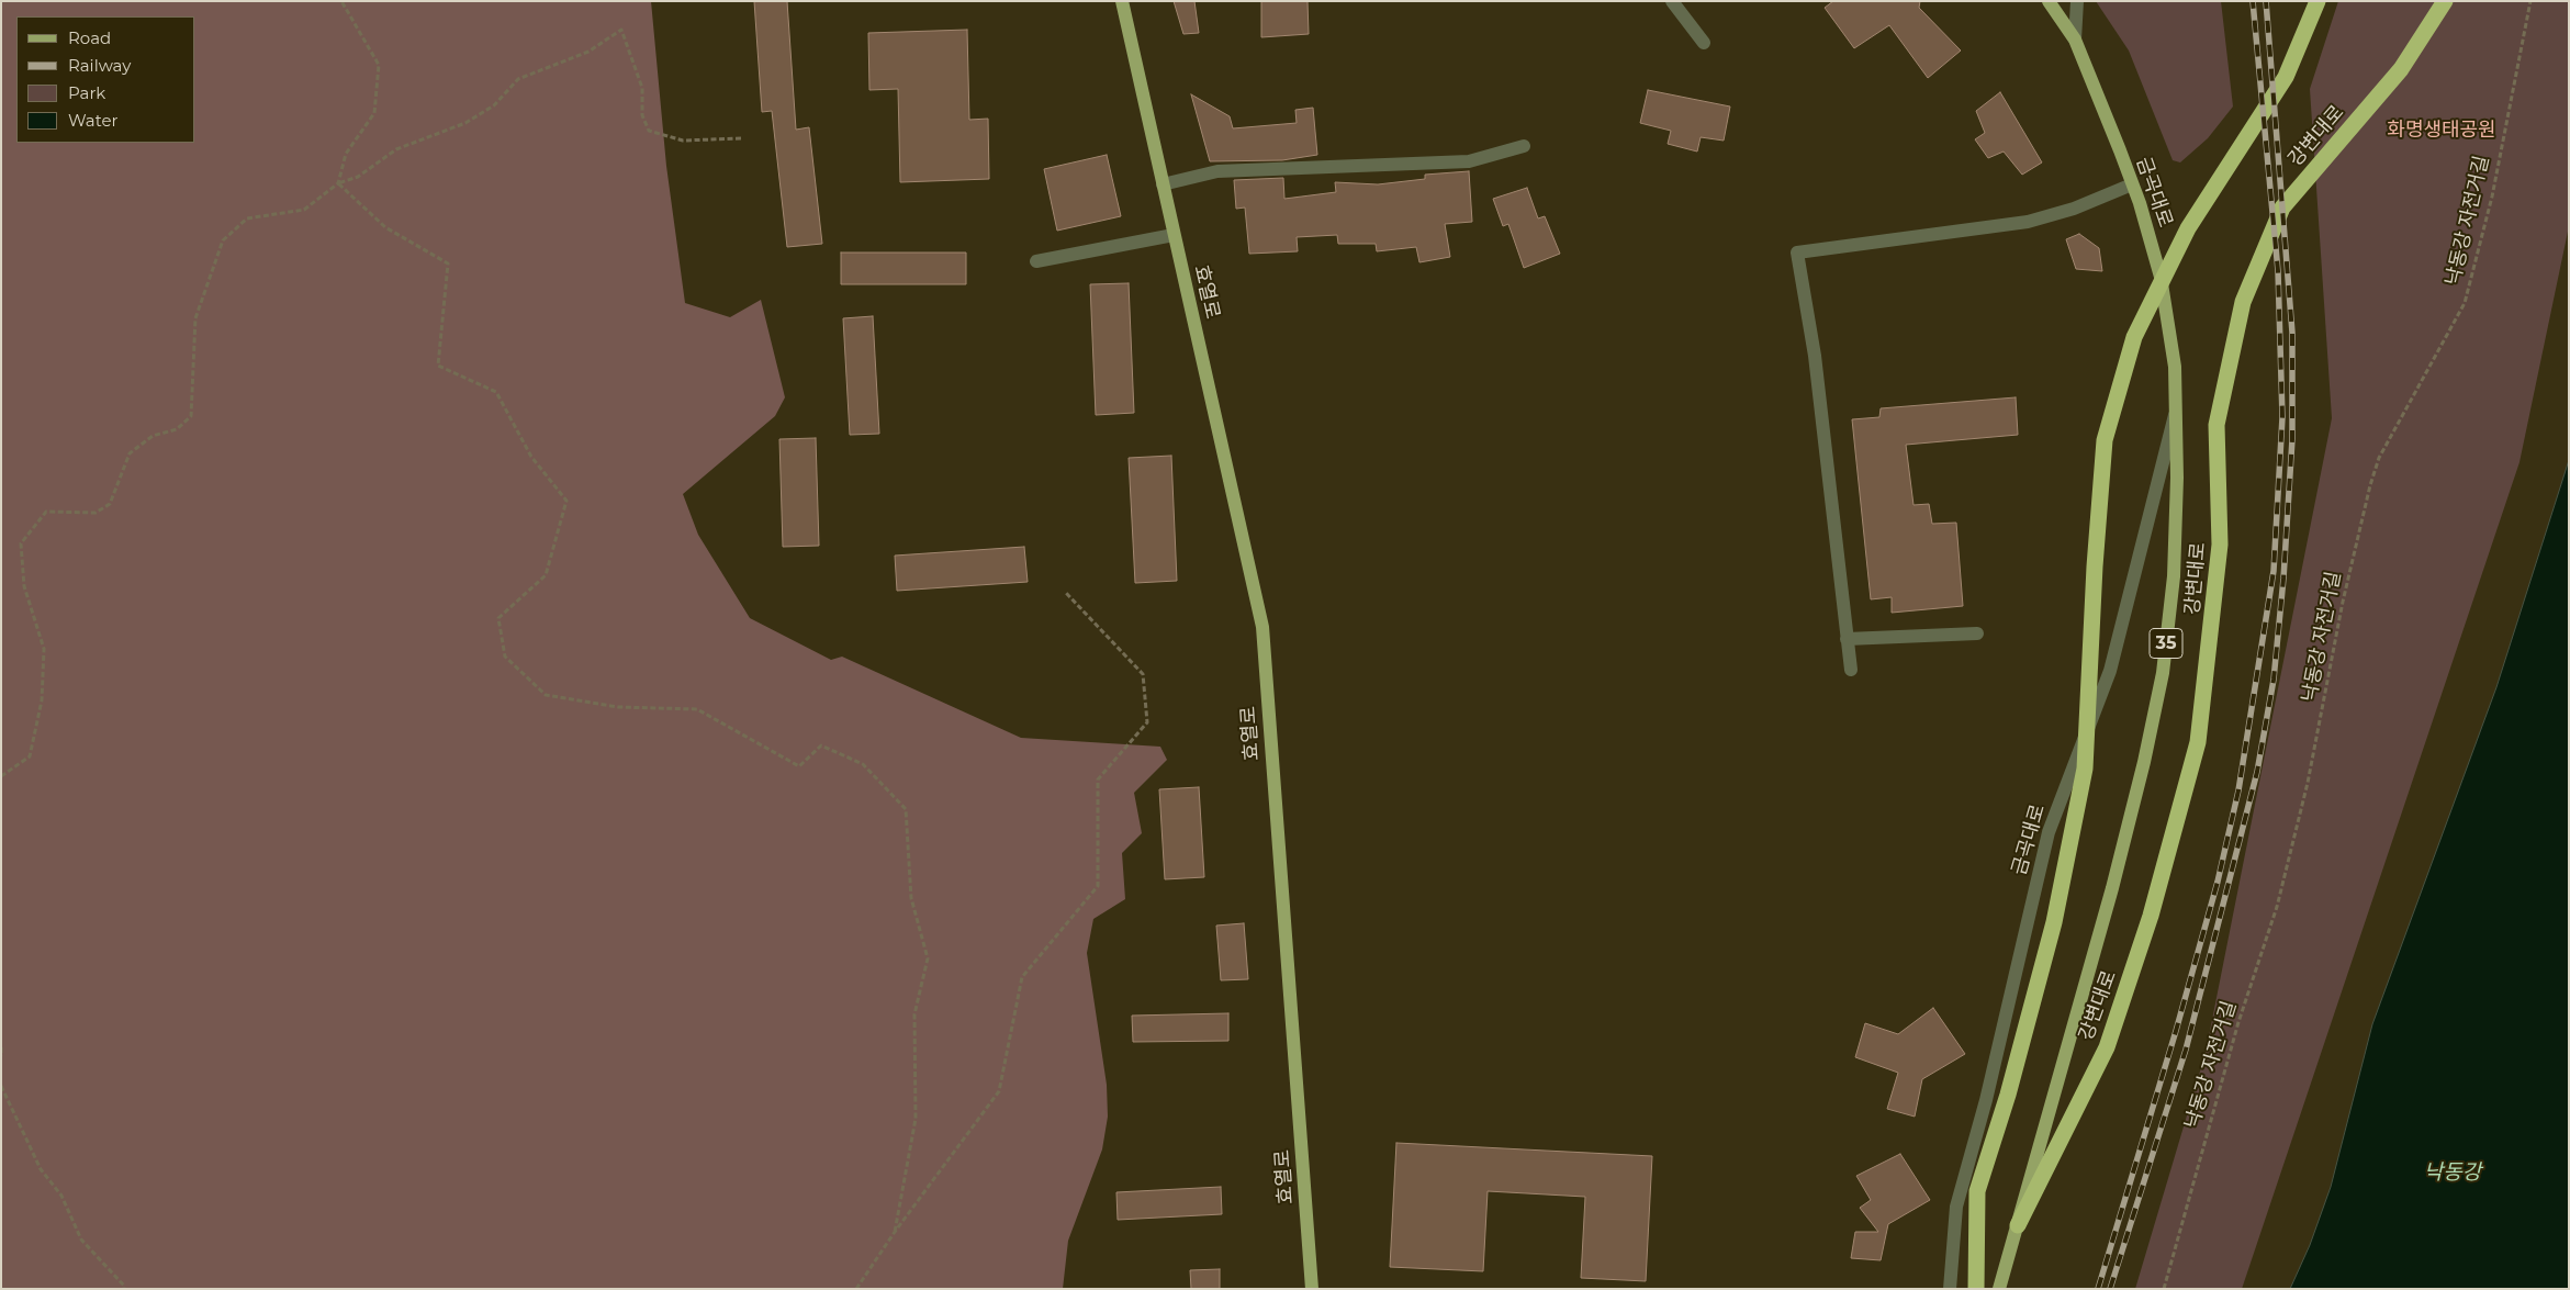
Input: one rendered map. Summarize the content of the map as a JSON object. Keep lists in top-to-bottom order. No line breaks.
{"streets":{"highway":["강변대로"],"main road":["금곡대로","효열로","35"],"path":["낙동강 자전거길"]},"crossings":[["강변대로","금곡대로"]],"water":["낙동강"],"parks":["화명생태공원"],"legend":["Road","Railway","Park","Water"]}
